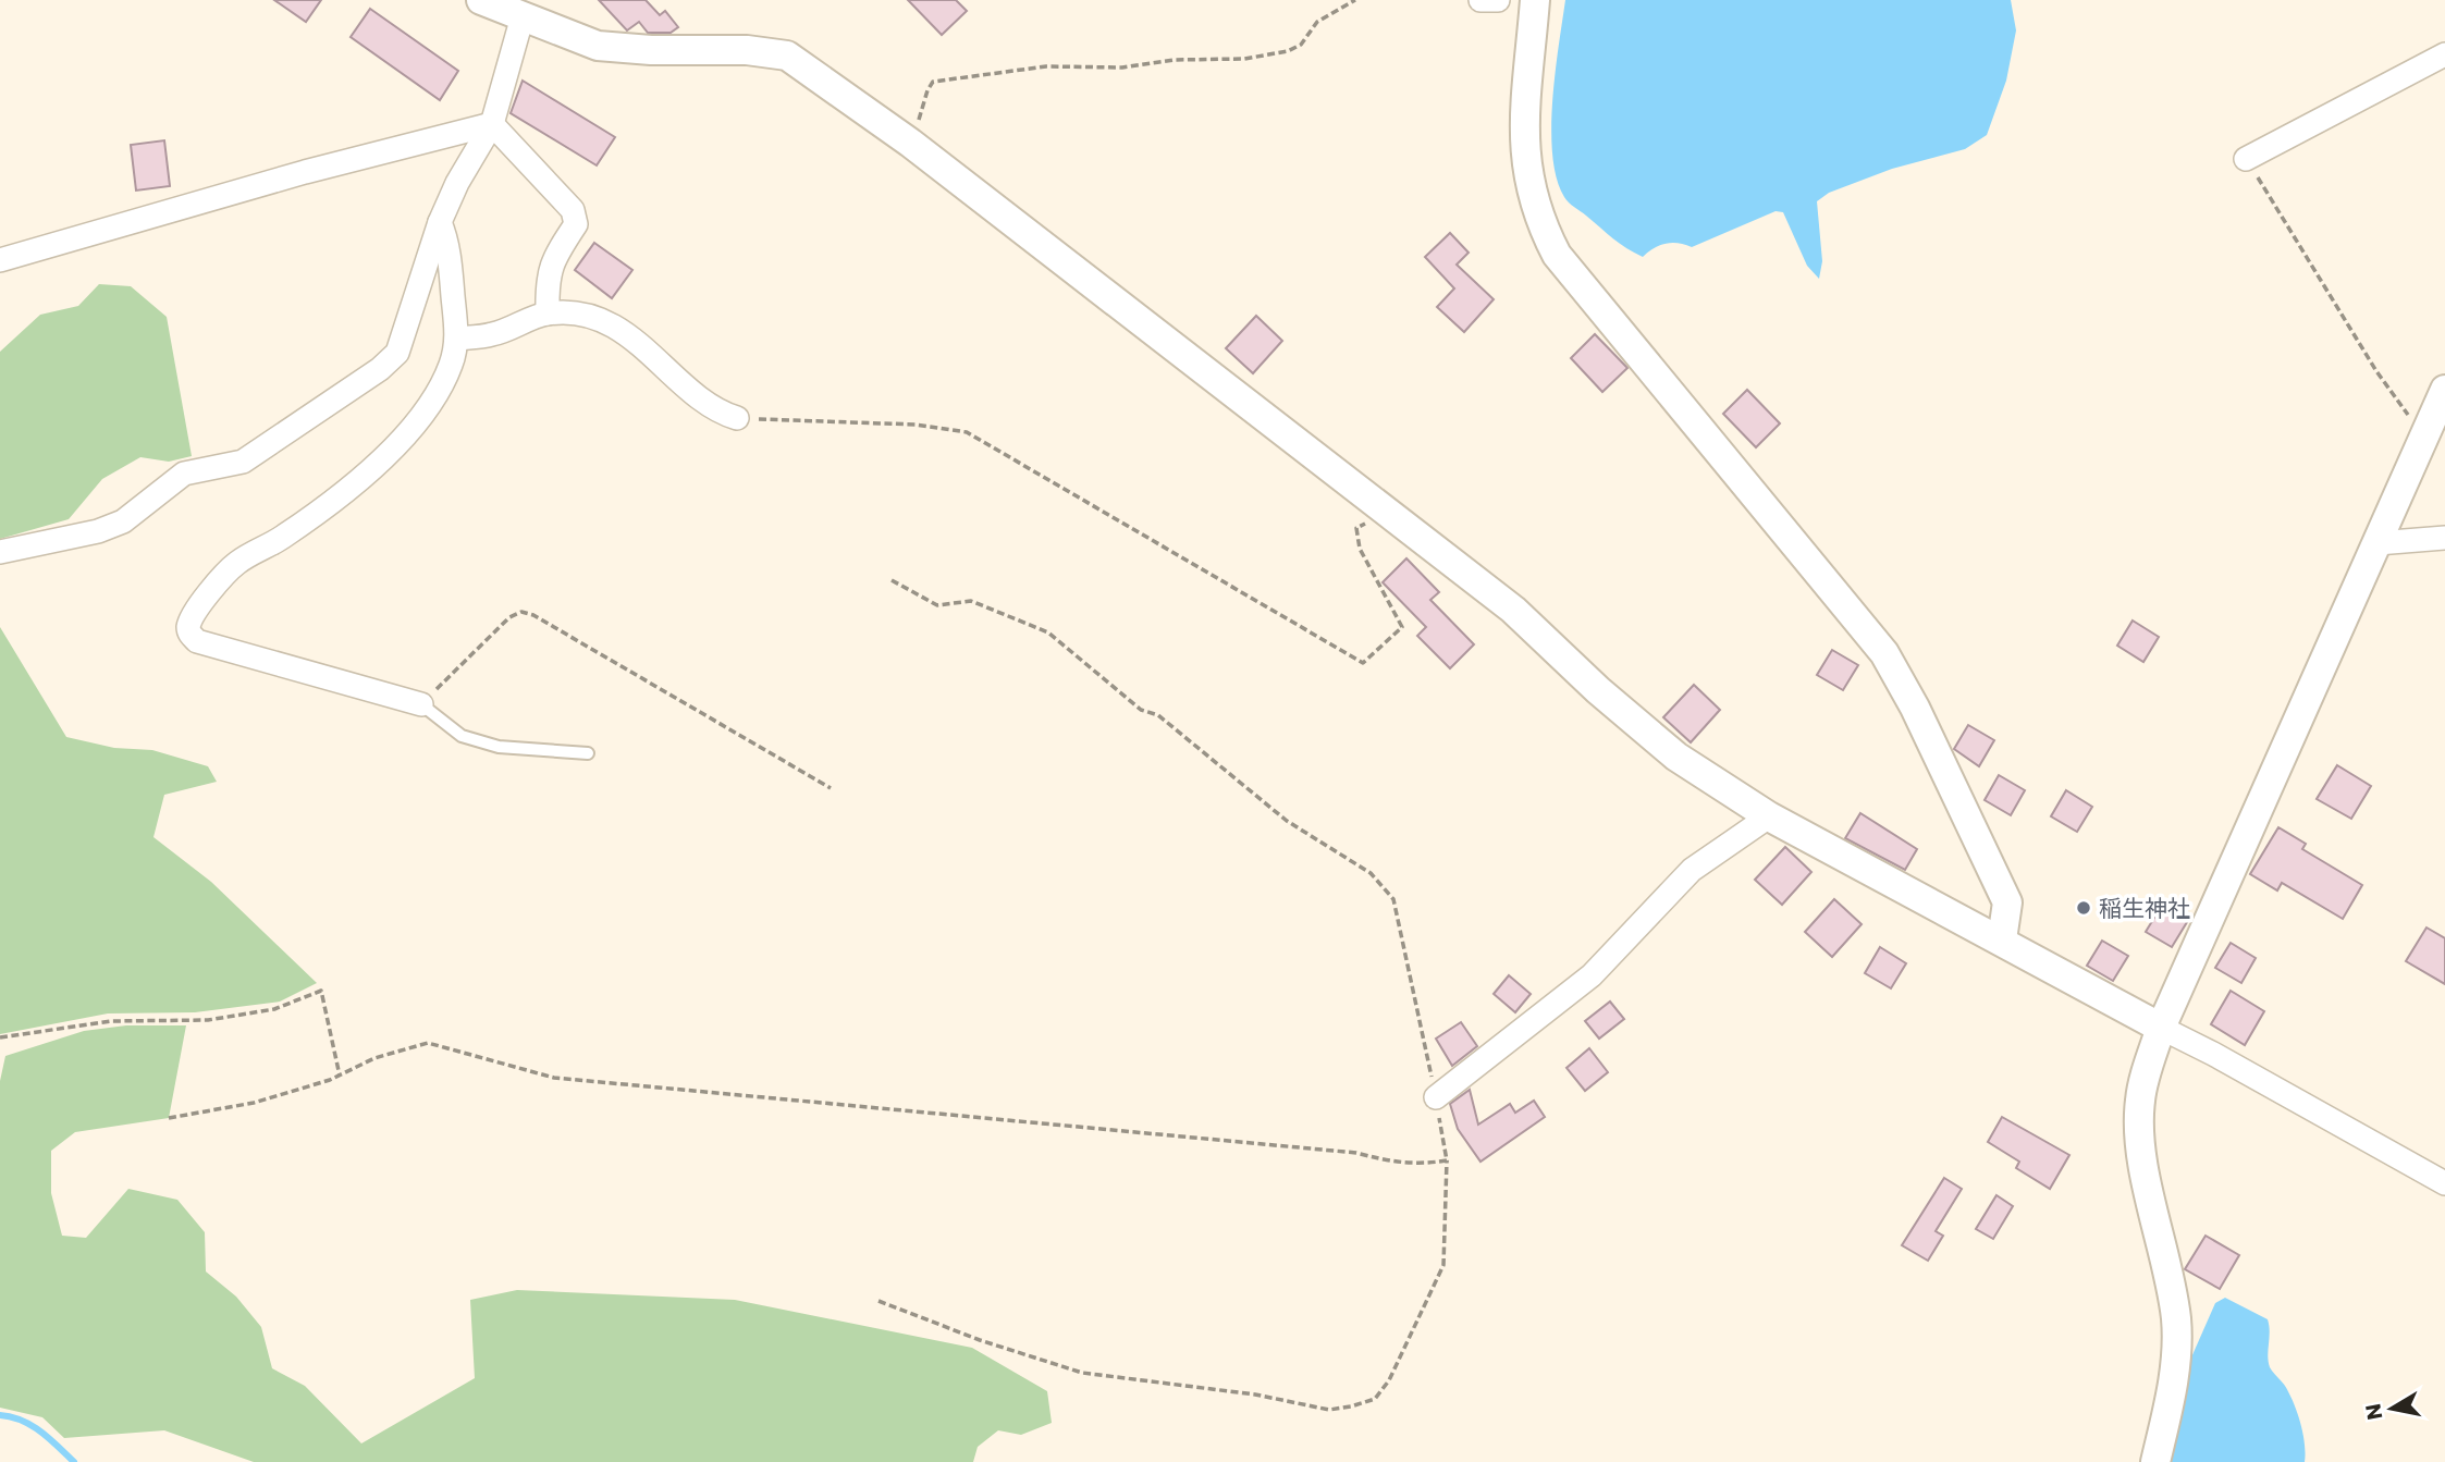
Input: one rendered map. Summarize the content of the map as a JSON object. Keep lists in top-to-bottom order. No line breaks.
{"places":["稲生神社"],"north":"left"}
